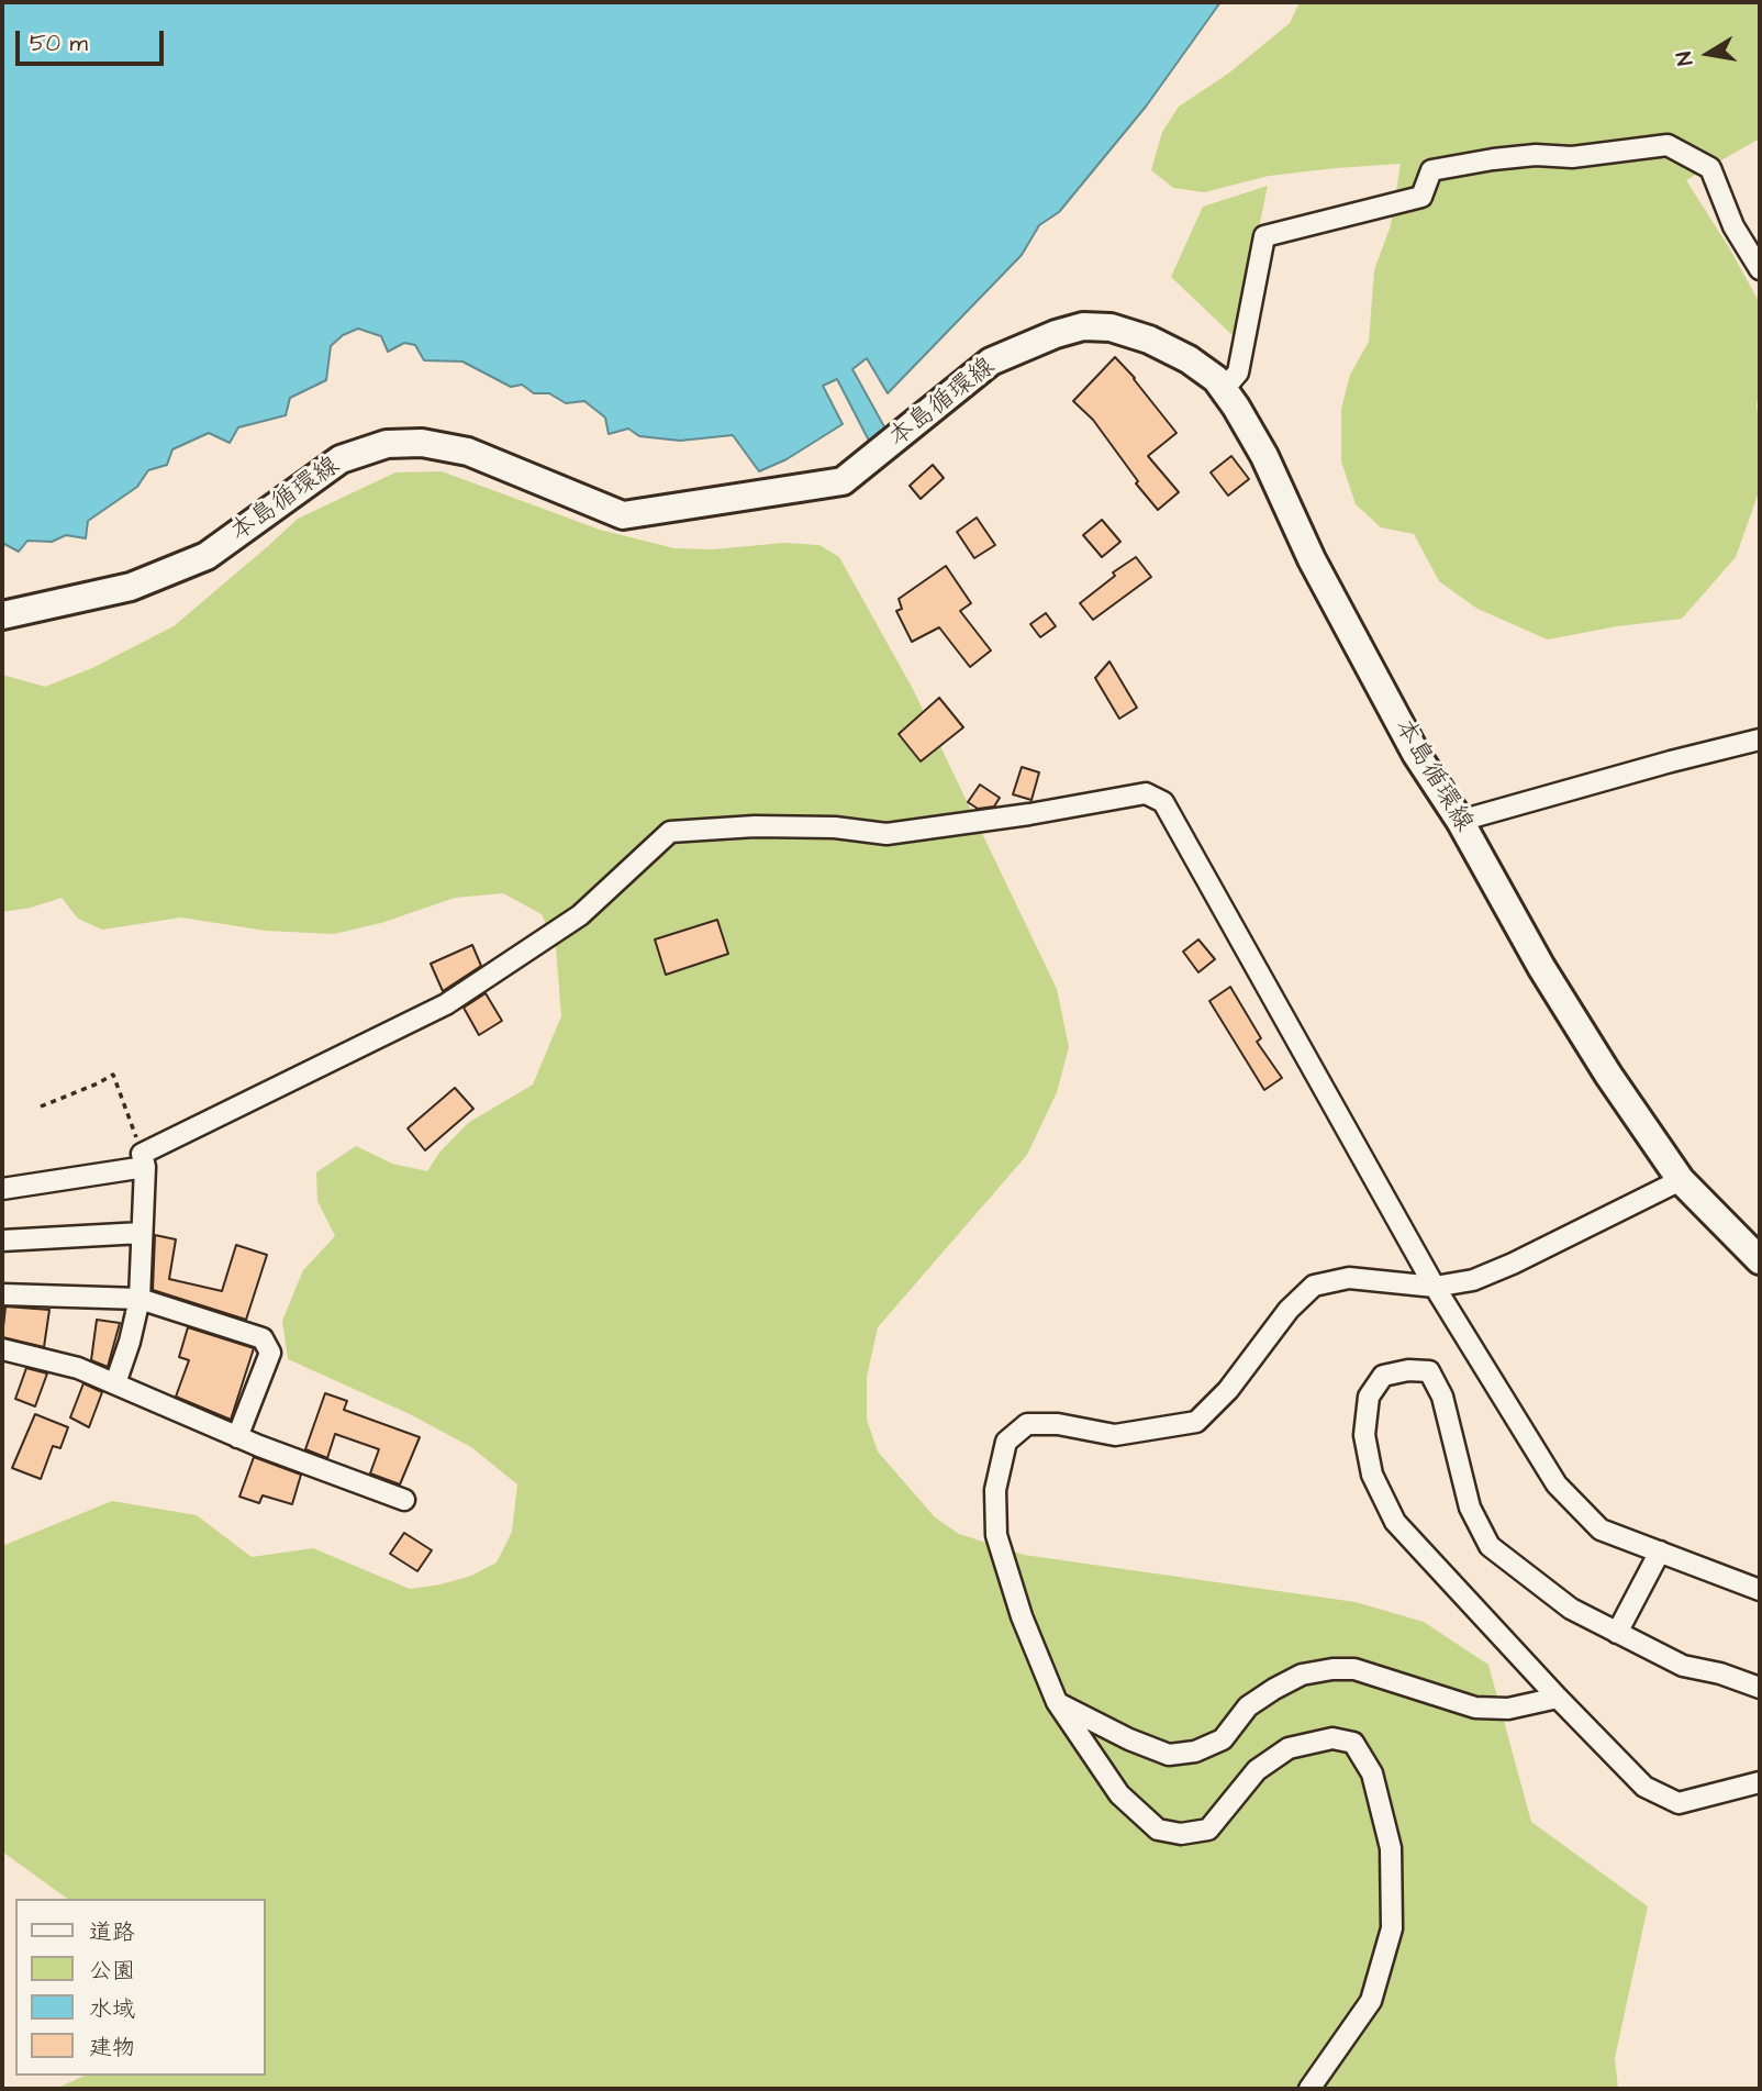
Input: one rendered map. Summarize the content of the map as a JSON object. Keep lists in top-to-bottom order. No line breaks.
{"streets":{"main road":["本島循環線"]},"legend":["道路","公園","水域","建物"],"scale_bar":"50 m","north":"left"}
